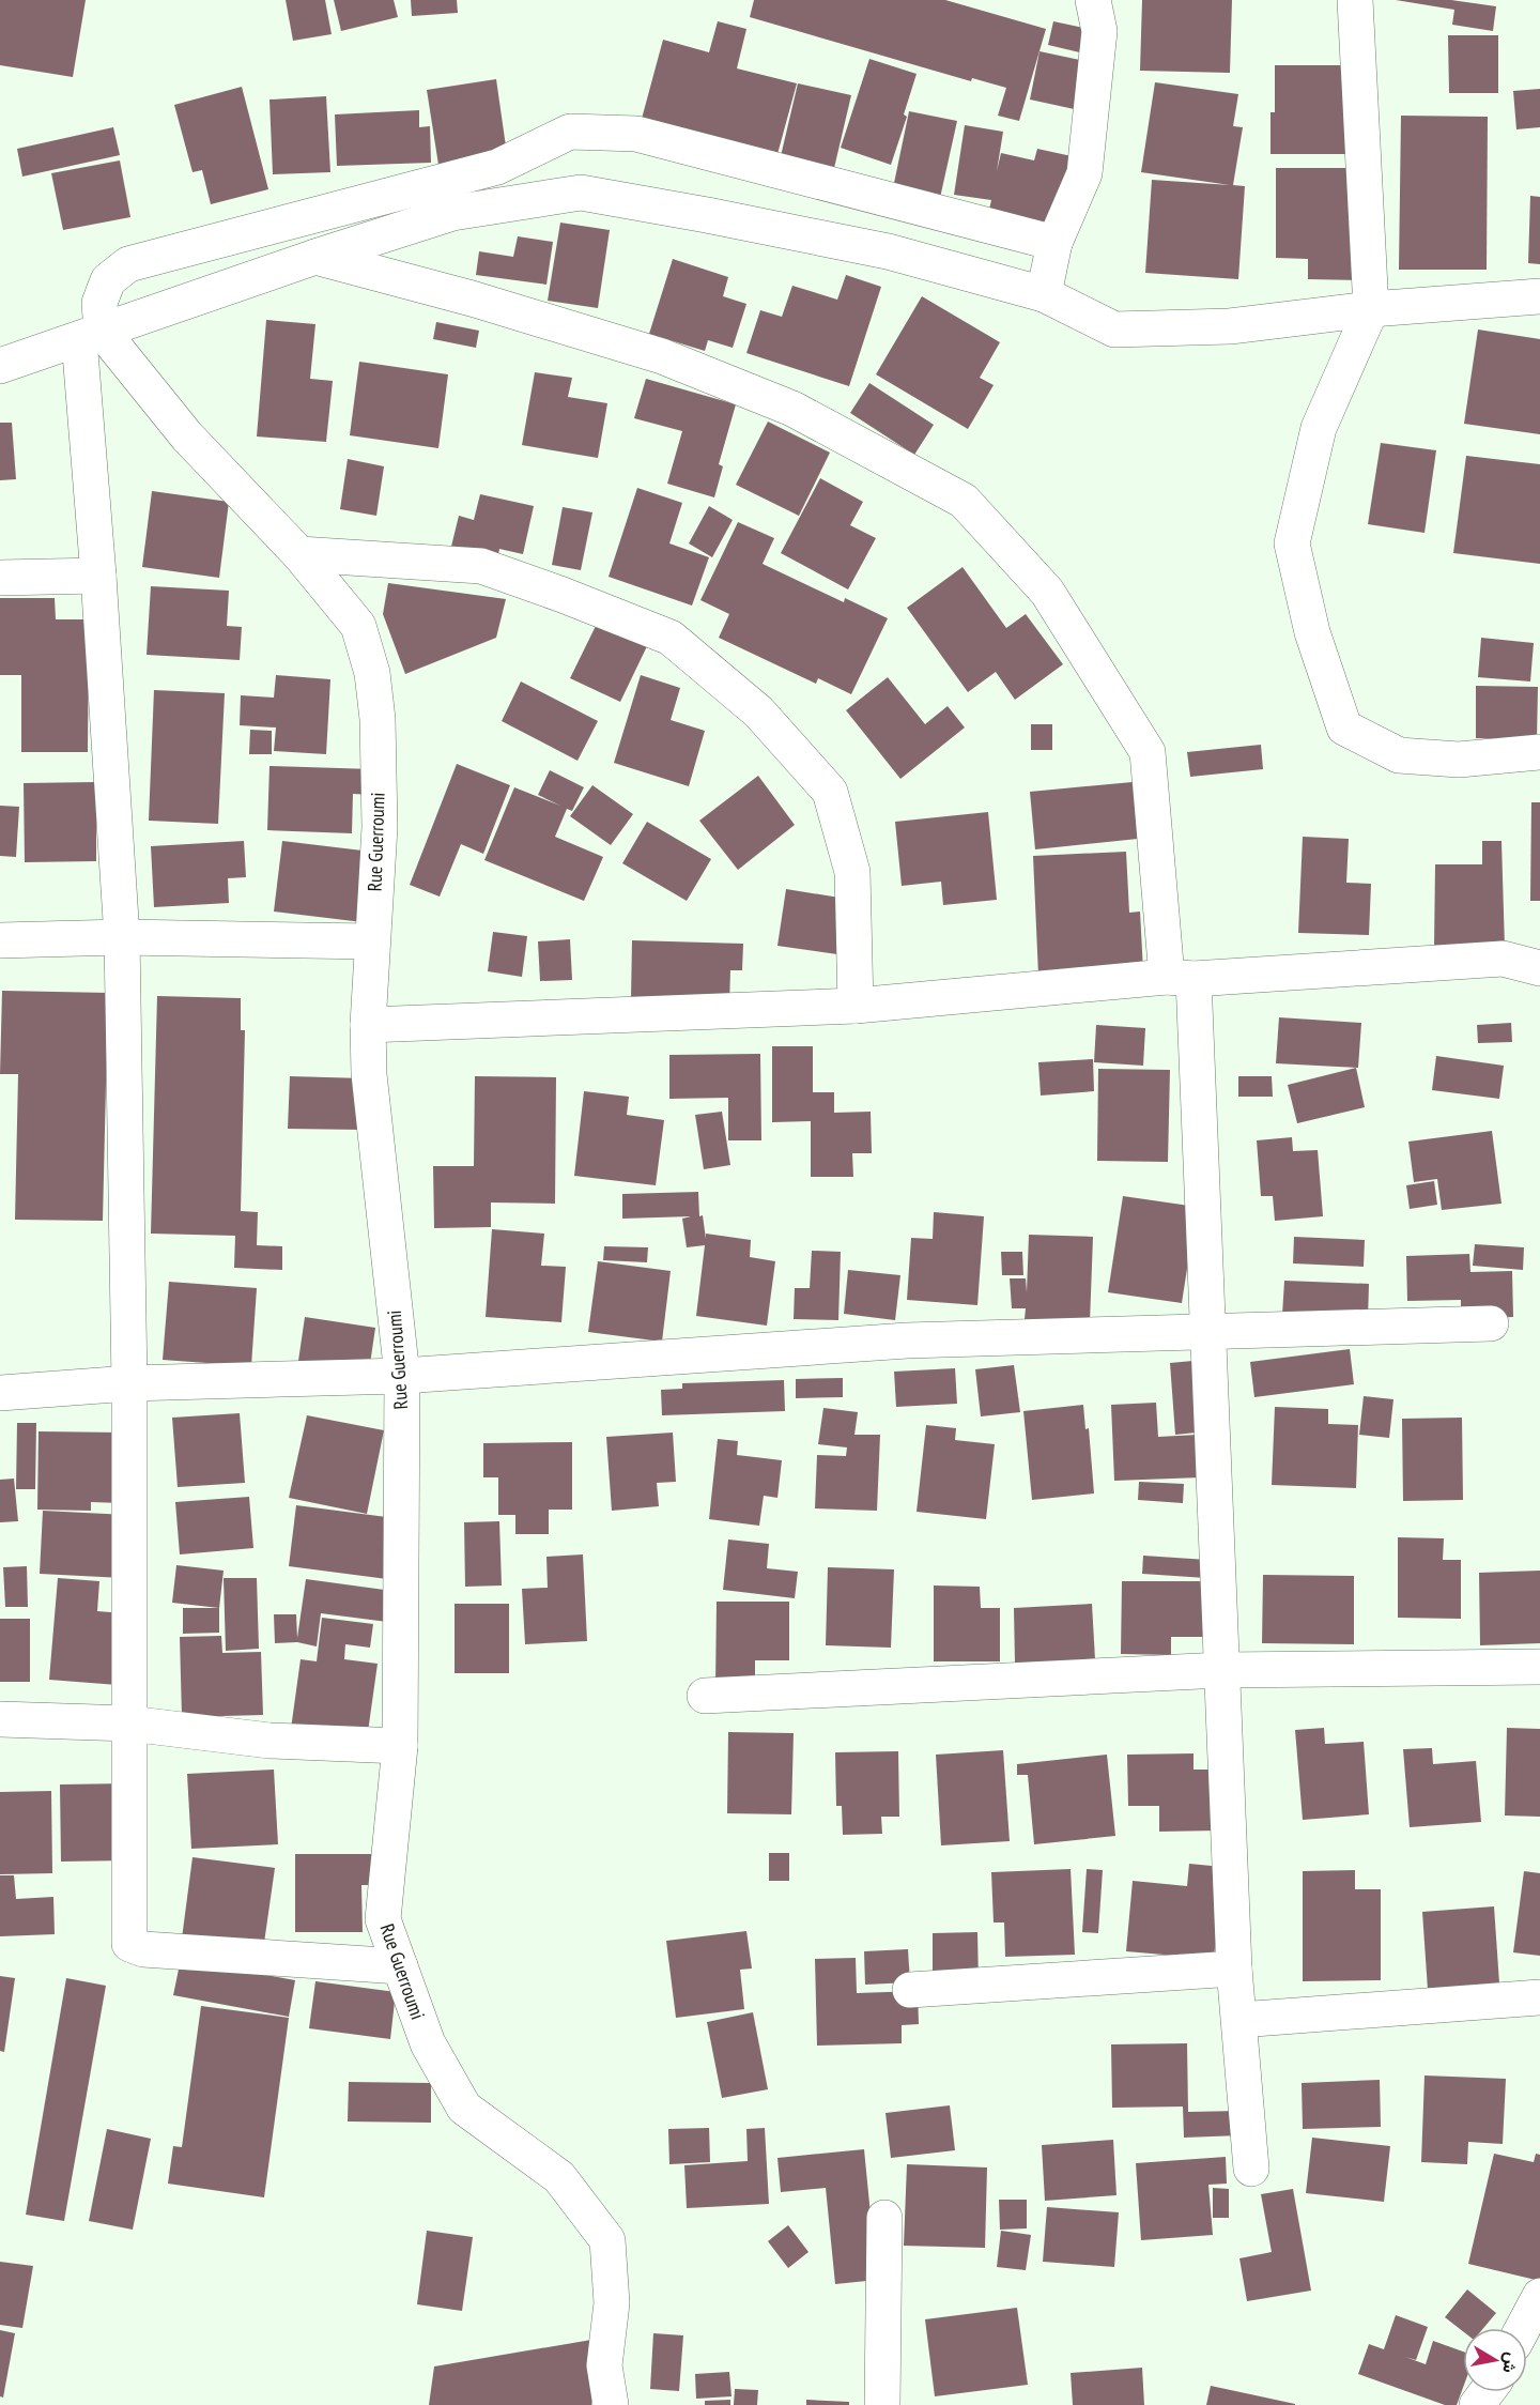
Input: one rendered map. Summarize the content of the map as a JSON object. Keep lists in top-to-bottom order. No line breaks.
{"streets":{"street":["Rue Guerroumi"]},"north":"right"}
